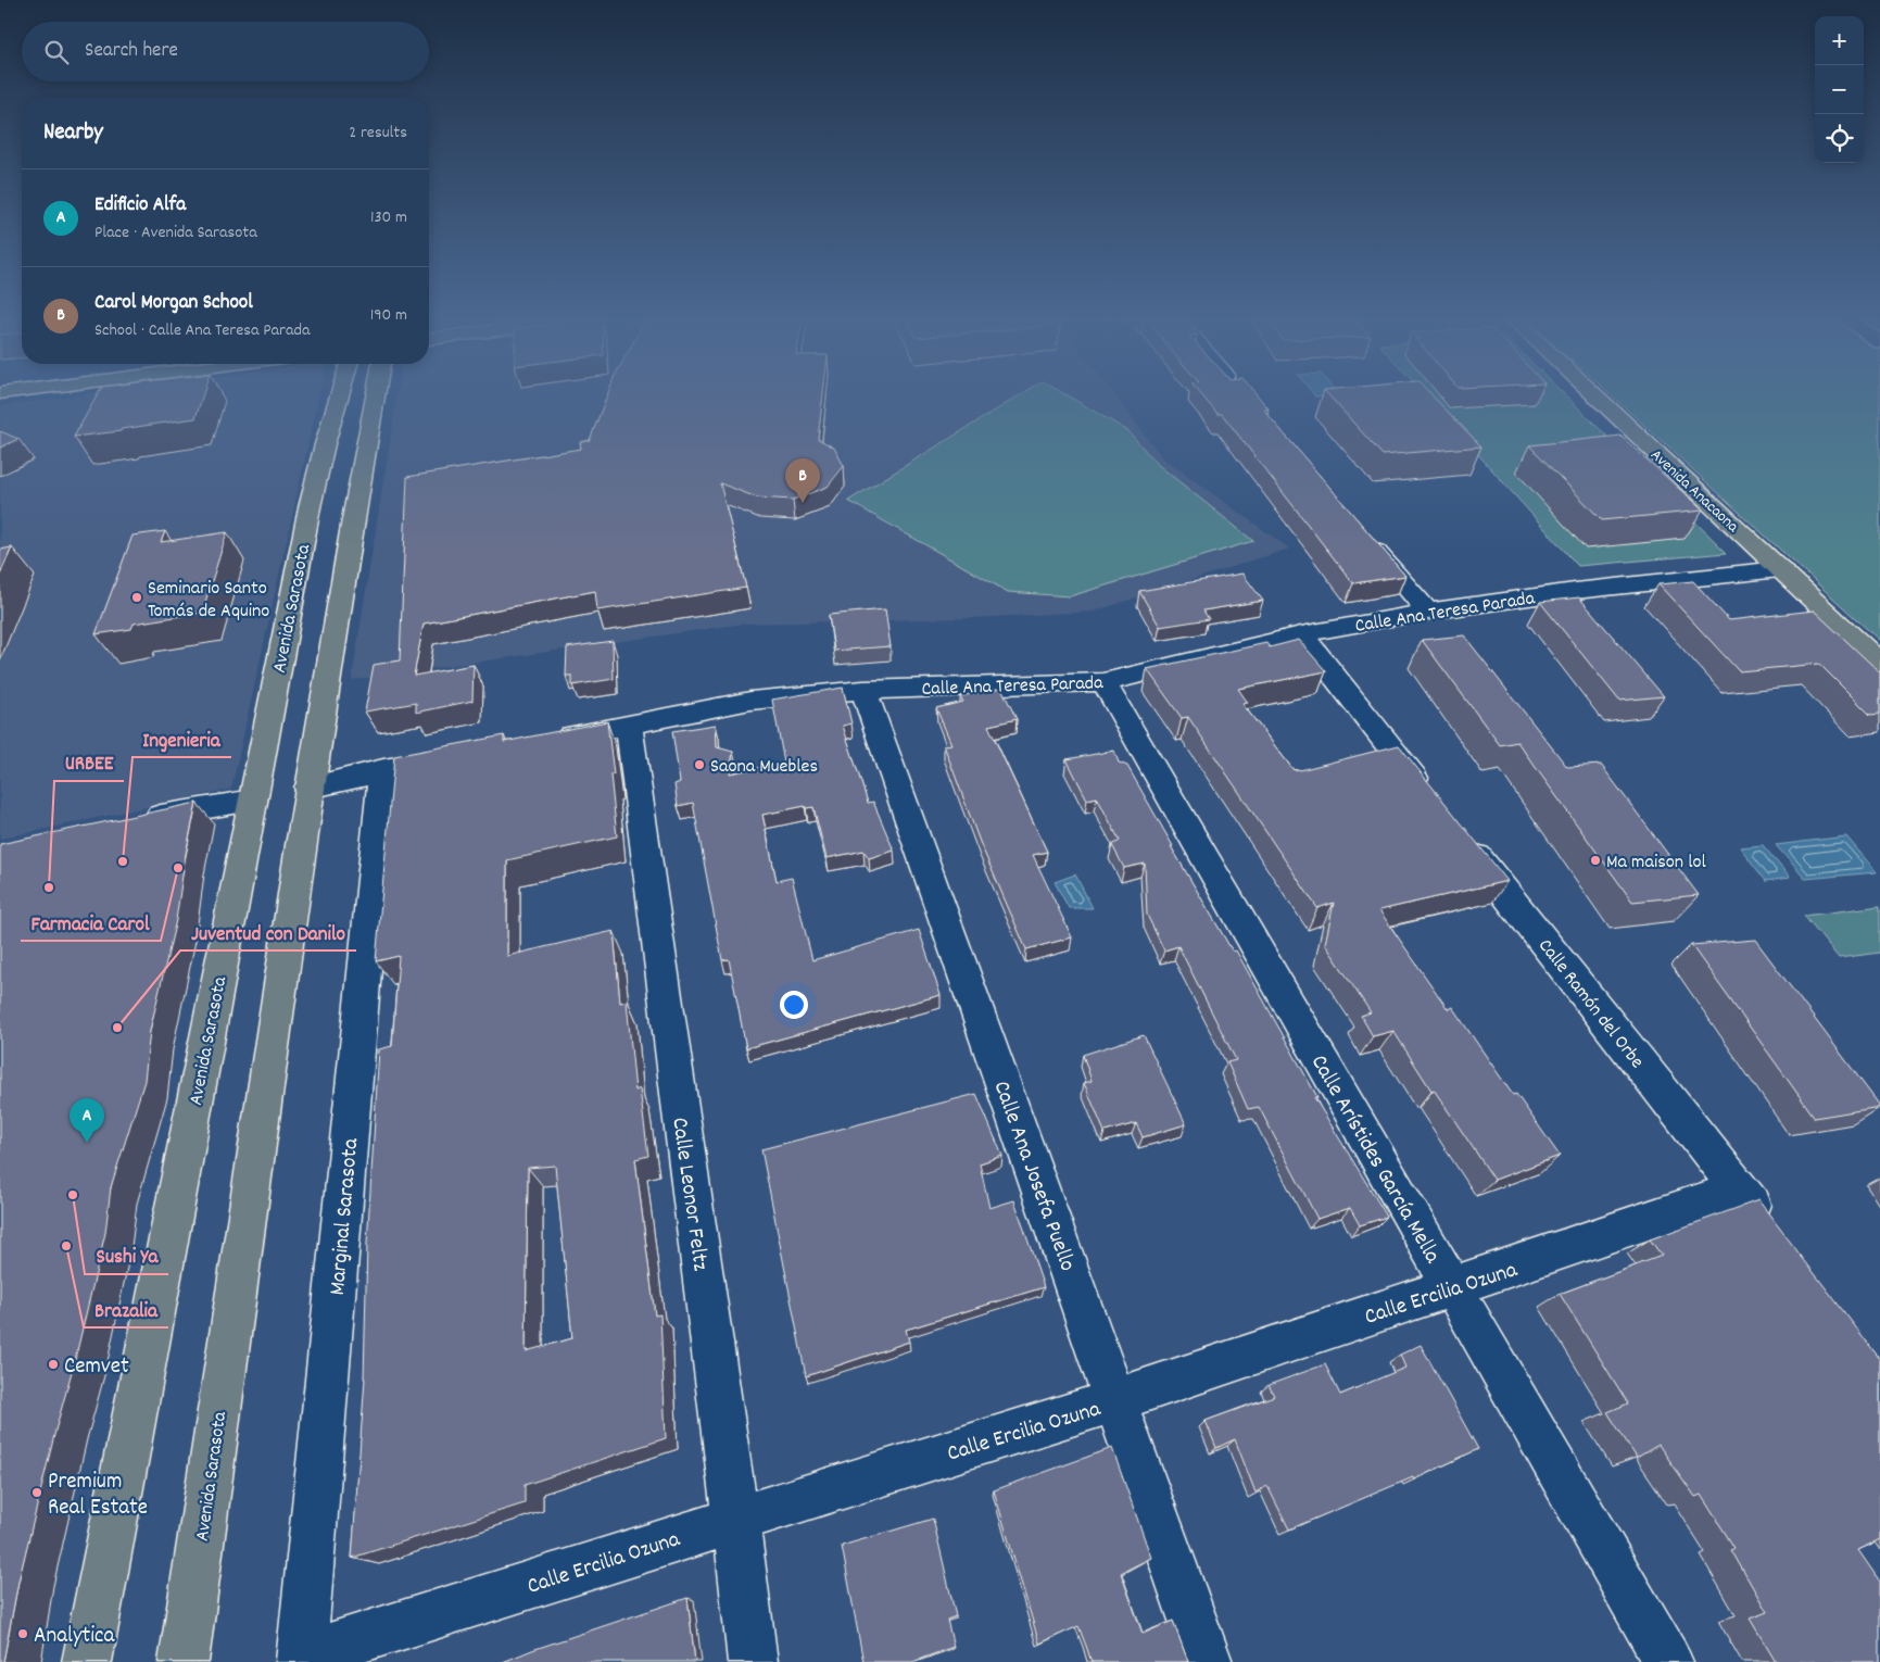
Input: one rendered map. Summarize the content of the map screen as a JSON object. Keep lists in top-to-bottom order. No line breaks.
{"streets":{"main road":["Avenida Anacaona","Avenida Sarasota"],"street":["Calle Ana Teresa Parada","Calle Ramón del Orbe","Calle Arístides García Mella","Calle Ana Josefa Puello","Calle Leonor Feltz","Marginal Sarasota","Calle Ercilia Ozuna"]},"crossings":[["Avenida Anacaona","Calle Ana Teresa Parada"],["Calle Ana Teresa Parada","Calle Ramón del Orbe"],["Calle Ana Teresa Parada","Calle Arístides García Mella"],["Calle Ana Teresa Parada","Calle Ana Josefa Puello"],["Calle Ana Teresa Parada","Calle Leonor Feltz"],["Calle Ramón del Orbe","Calle Ercilia Ozuna"],["Calle Arístides García Mella","Calle Ercilia Ozuna"],["Calle Ana Josefa Puello","Calle Ercilia Ozuna"],["Calle Leonor Feltz","Calle Ercilia Ozuna"],["Marginal Sarasota","Calle Ercilia Ozuna"]],"places":["Seminario Santo Tomás de Aquino","Saona Muebles","Ma maison lol","Ingenieria","Farmacia Carol","URBEE","Juventud con Danilo","Sushi Ya","Brazalia","Cemvet","Premium Real Estate","Analytica"],"page":{"map_buttons":["+","−"],"search":"Search here","heading":["Nearby","2 results"],"list":[{"mark":"A","name":"Edificio Alfa","note":"Place · Avenida Sarasota","value":"130 m"},{"mark":"B","name":"Carol Morgan School","note":"School · Calle Ana Teresa Parada","value":"190 m"}],"pins":["B","A"]}}
